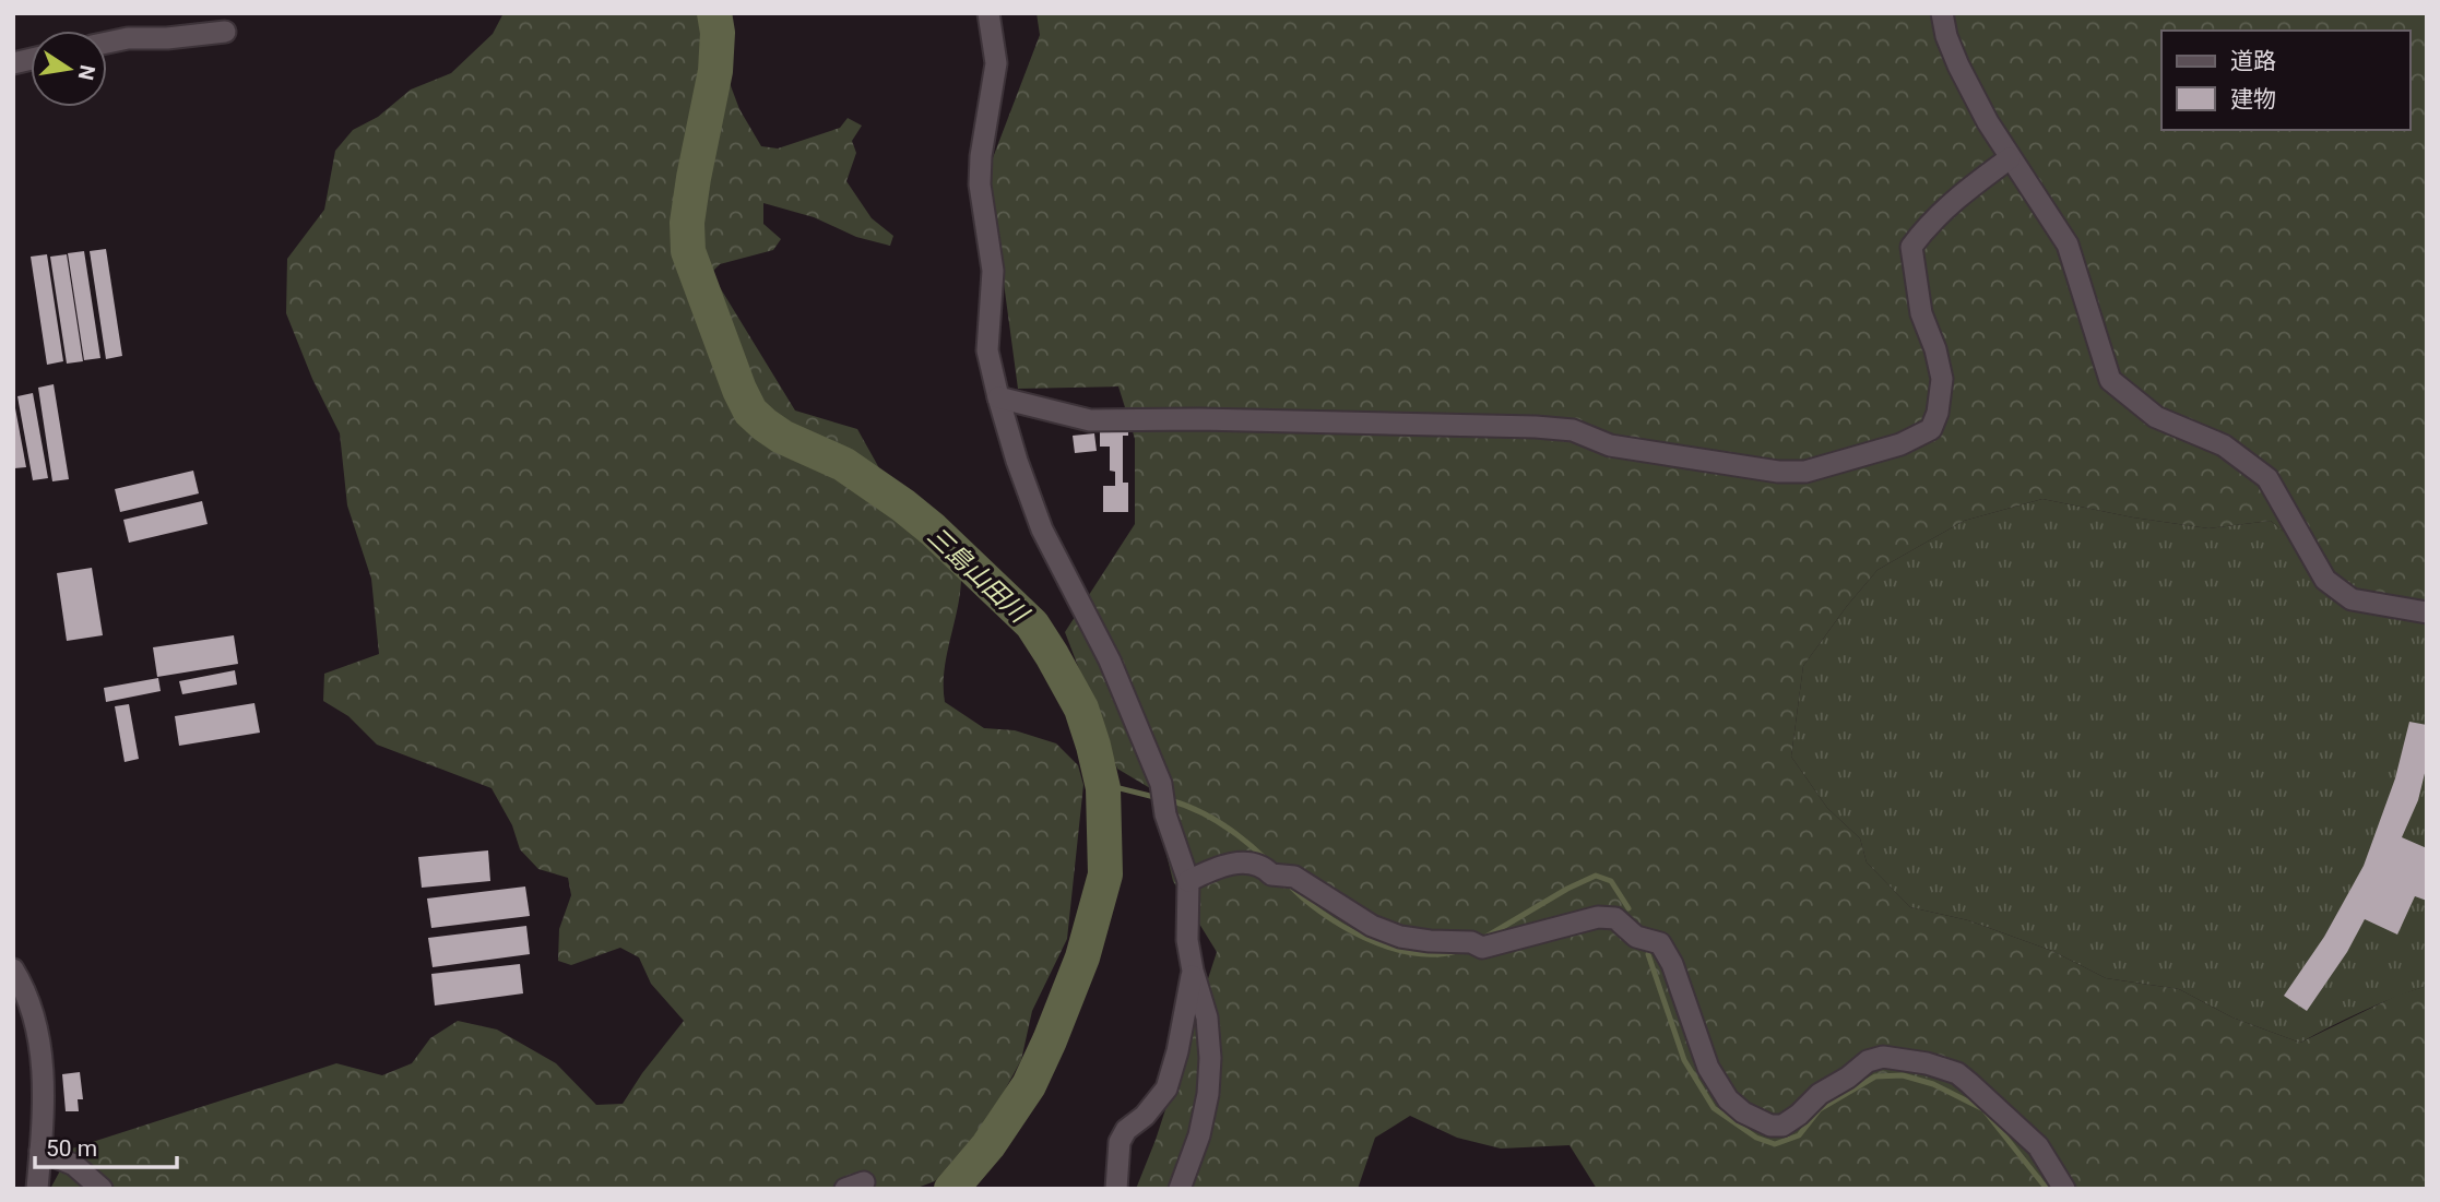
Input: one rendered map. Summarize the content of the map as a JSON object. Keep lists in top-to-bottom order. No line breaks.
{"water":["三島山田川"],"legend":["道路","建物"],"scale_bar":"50 m","north":"right"}
